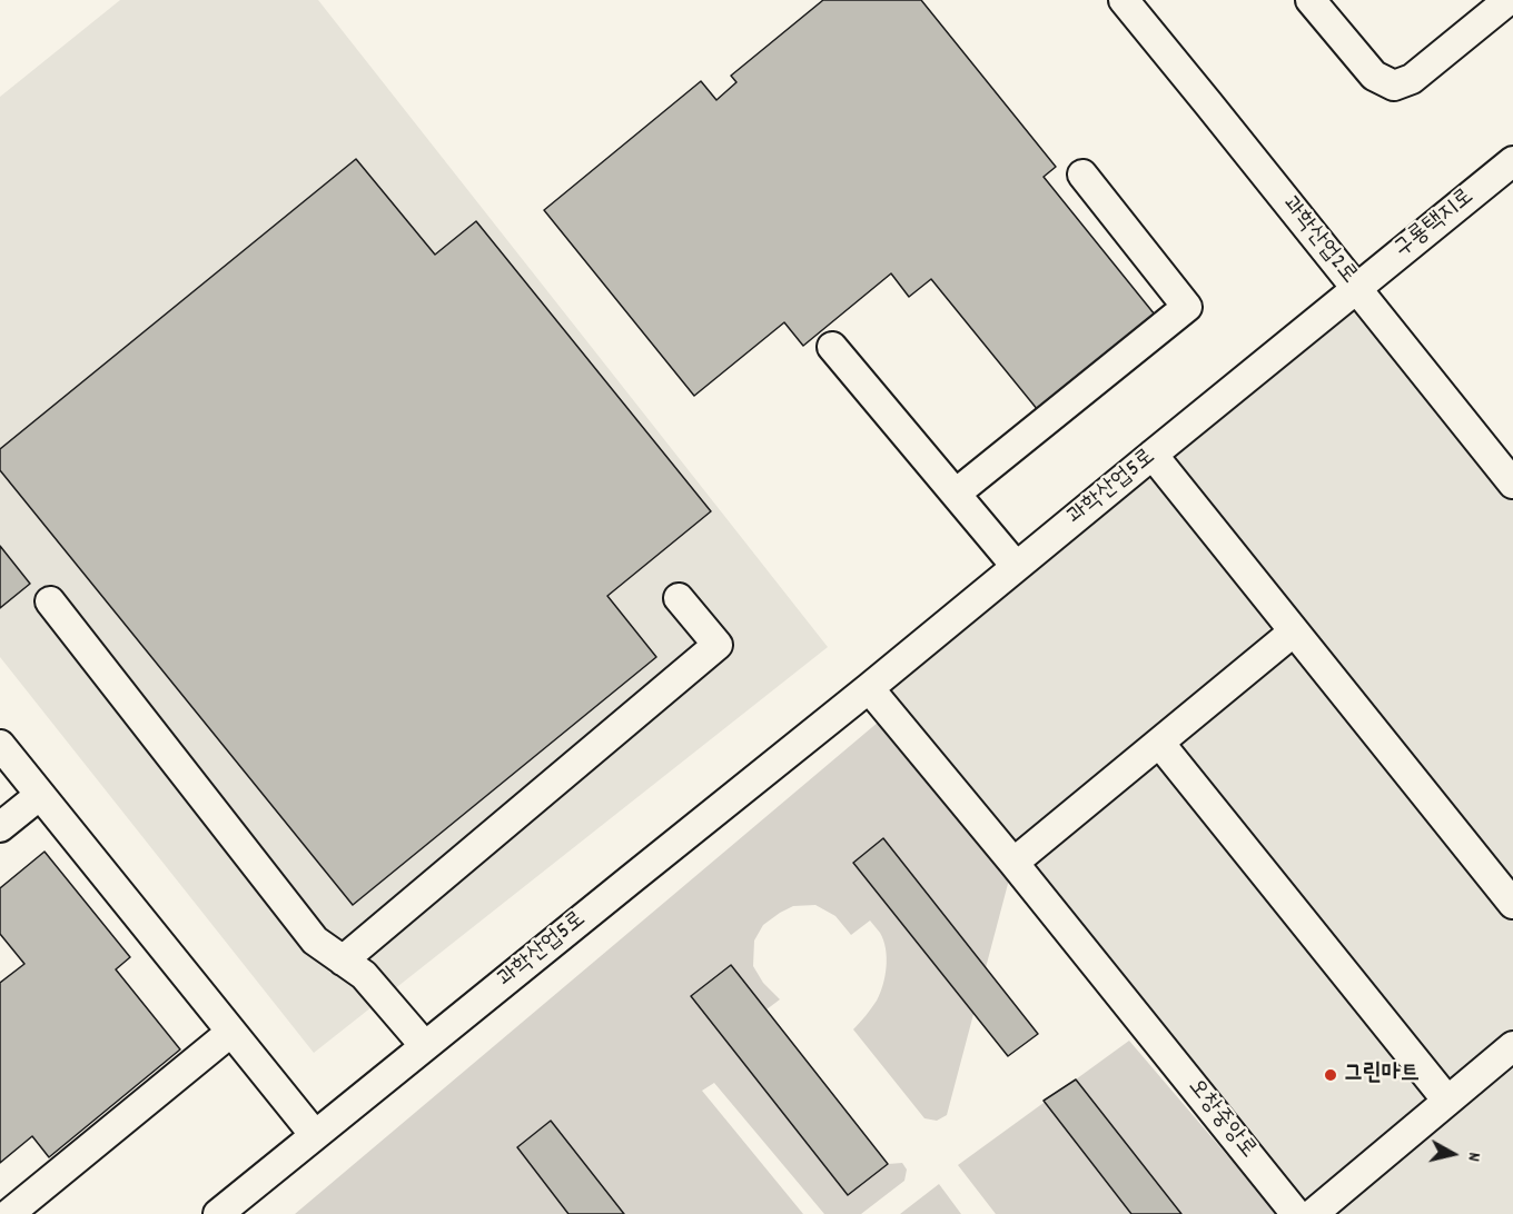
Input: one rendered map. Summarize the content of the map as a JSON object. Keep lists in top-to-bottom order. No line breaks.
{"streets":{"street":["구룡택지로","과학산업2로","과학산업5로","오창중앙로"]},"crossings":[["구룡택지로","과학산업2로"],["구룡택지로","과학산업5로"],["과학산업2로","과학산업5로"]],"places":["그린마트"],"north":"right"}
